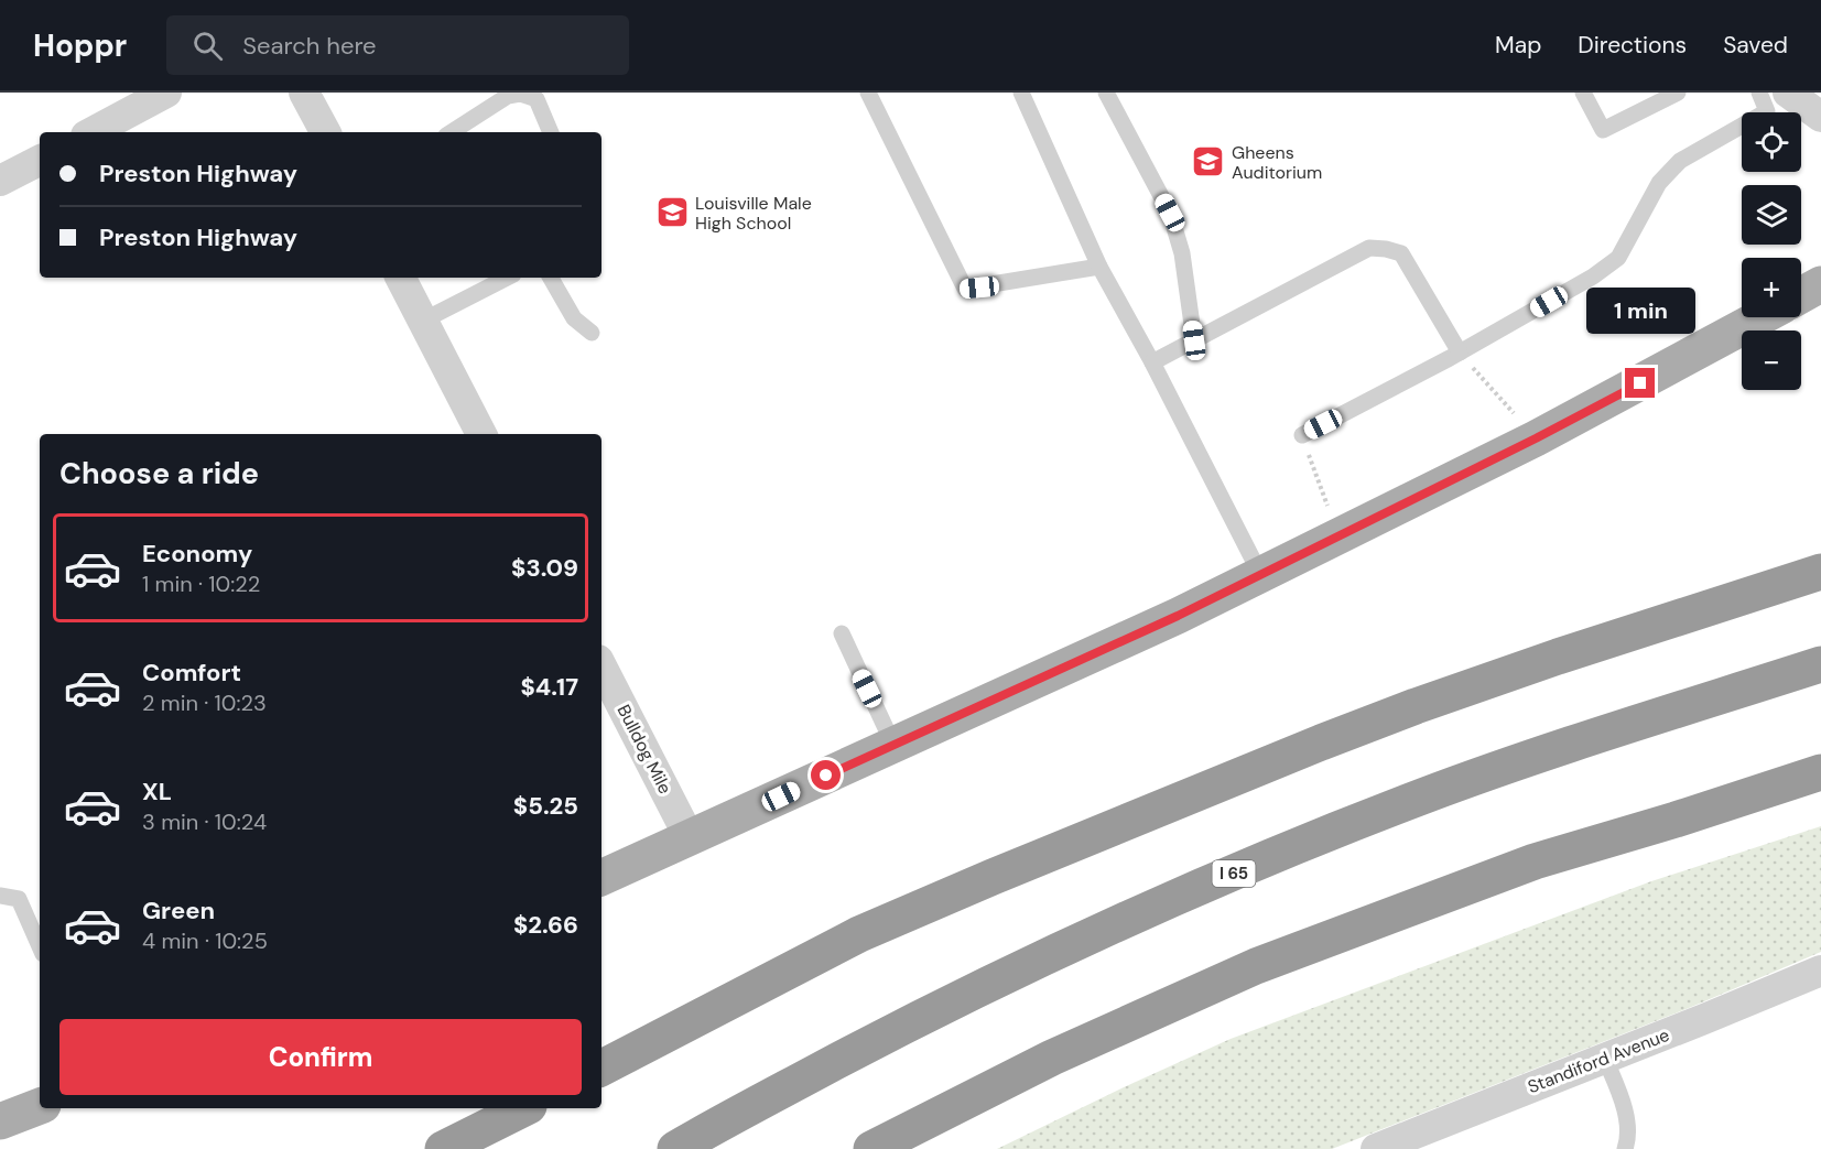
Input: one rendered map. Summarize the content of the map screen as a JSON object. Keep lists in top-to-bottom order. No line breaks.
{"streets":{"highway":["I 65"],"street":["Bulldog Mile","Standiford Avenue"]},"places":{"school or university":["Gheens Auditorium","Louisville Male High School"]},"page":{"header":"Hoppr","search":"Search here","nav":["Map","Directions","Saved"],"map_buttons":["+","−"],"banner":["Preston Highway","Preston Highway"],"bubble":"1 min","heading":"Choose a ride","list":[{"name":"Economy","note":"1 min · 10:22","value":"$3.09"},{"name":"Comfort","note":"2 min · 10:23","value":"$4.17"},{"name":"XL","note":"3 min · 10:24","value":"$5.25"},{"name":"Green","note":"4 min · 10:25","value":"$2.66"}],"buttons":"Confirm"}}
